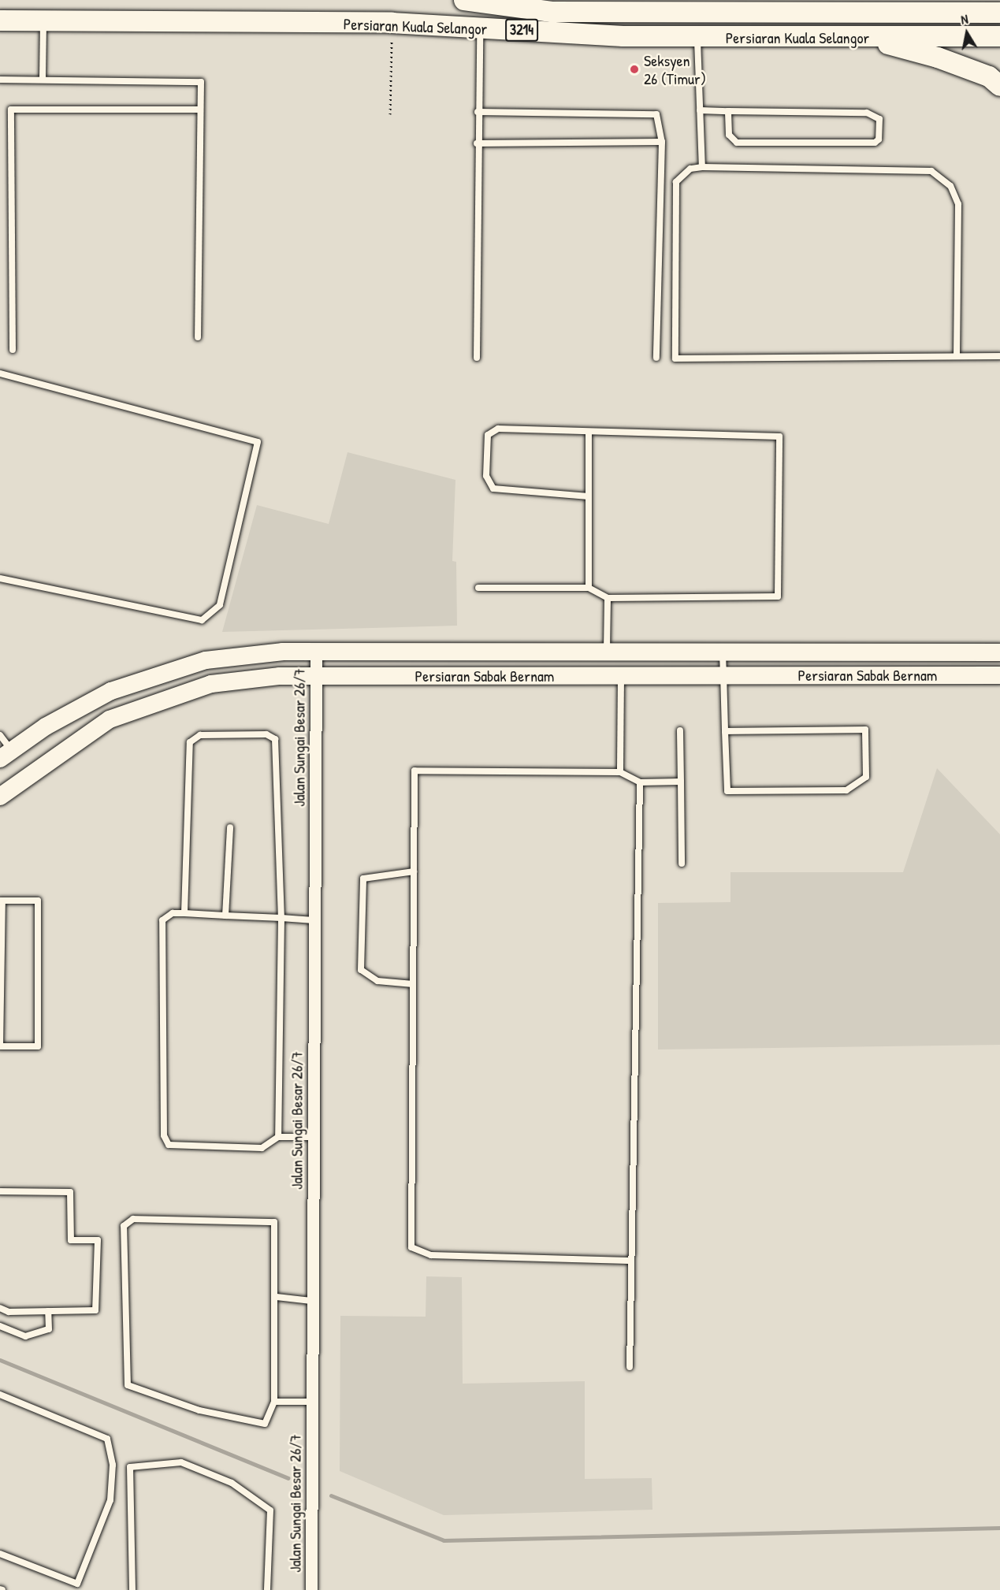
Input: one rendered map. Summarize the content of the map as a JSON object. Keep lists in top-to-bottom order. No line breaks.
{"streets":{"main road":["Persiaran Kuala Selangor","3214"],"street":["Persiaran Sabak Bernam","Jalan Sungai Besar 26/7"]},"crossings":[["Persiaran Sabak Bernam","Jalan Sungai Besar 26/7"]],"places":["Seksyen 26 (Timur)"],"north":"top"}
